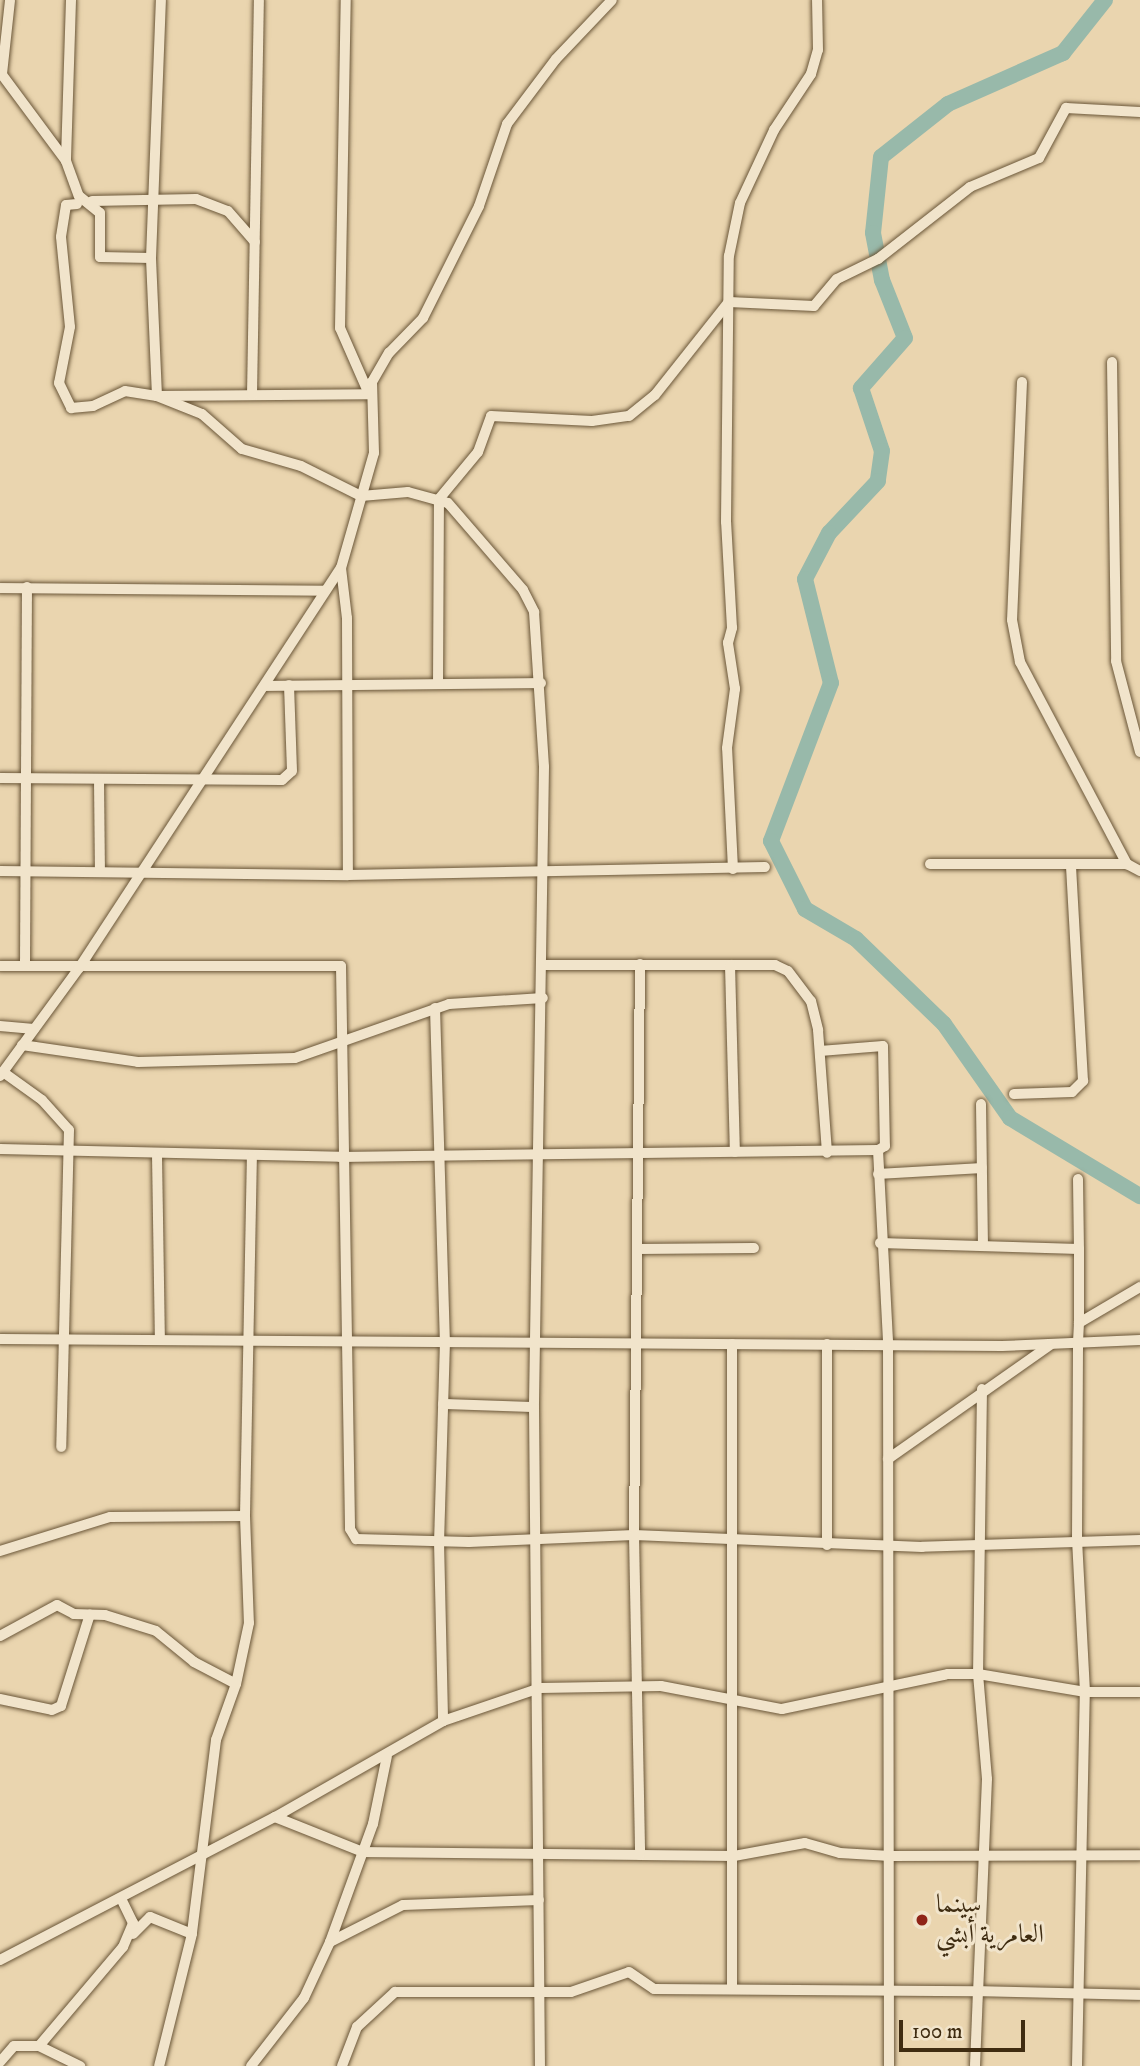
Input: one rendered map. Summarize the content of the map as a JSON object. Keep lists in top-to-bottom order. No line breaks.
{"places":["سينما العامرية أبشي"],"scale_bar":"100 m"}
